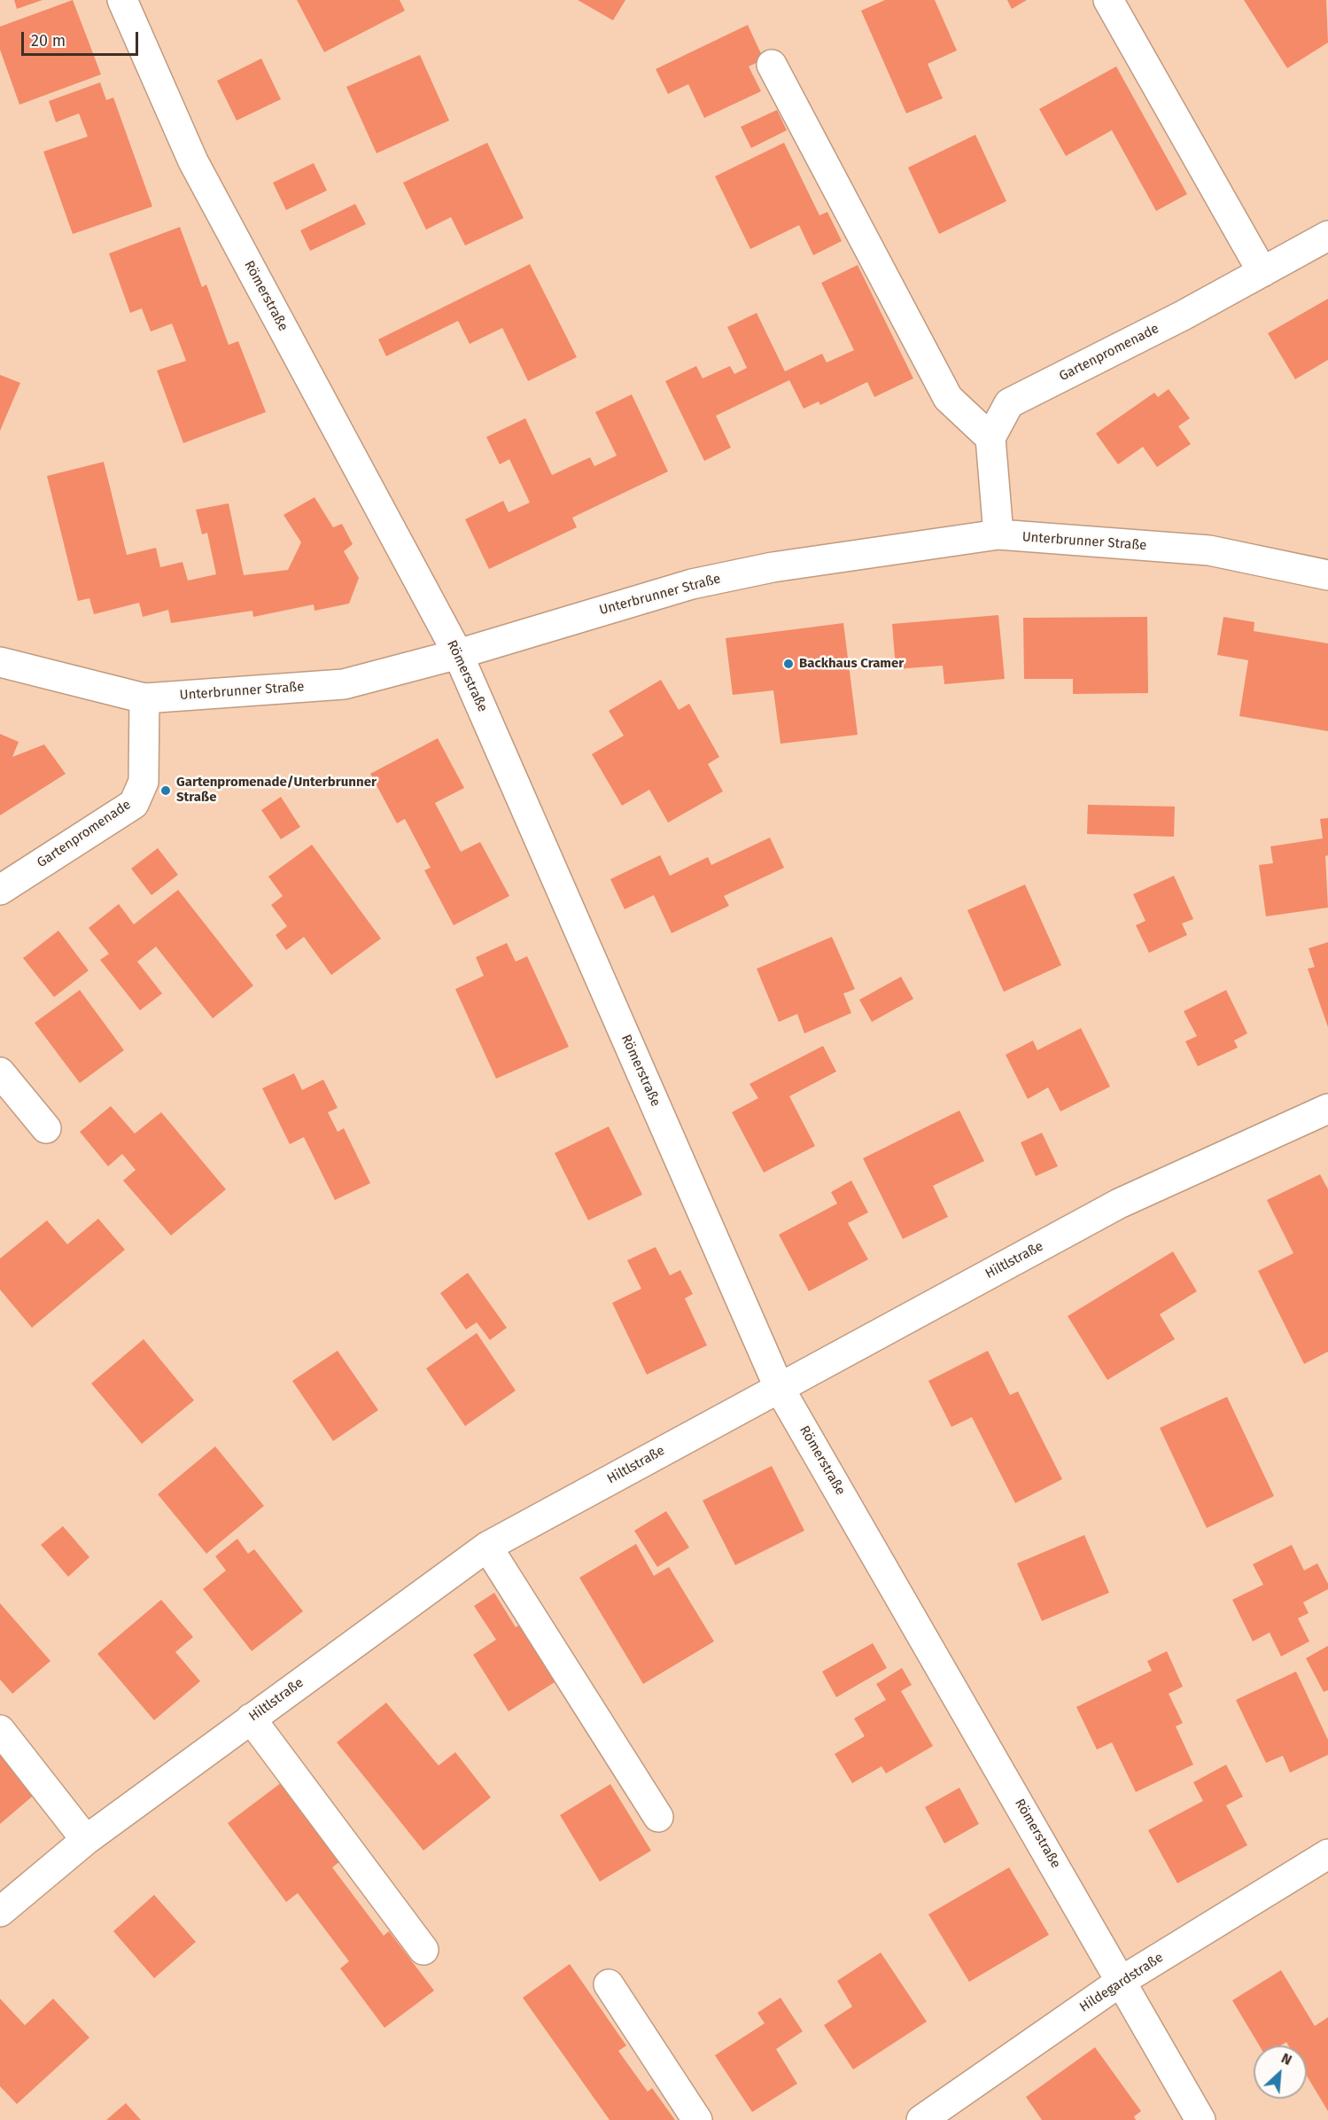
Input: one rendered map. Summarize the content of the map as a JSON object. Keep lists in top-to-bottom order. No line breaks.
{"streets":{"street":["Römerstraße","Gartenpromenade","Unterbrunner Straße","Hiltlstraße","Hildegardstraße"]},"crossings":[["Römerstraße","Unterbrunner Straße"],["Römerstraße","Hiltlstraße"],["Römerstraße","Hildegardstraße"],["Gartenpromenade","Unterbrunner Straße"]],"places":["Backhaus Cramer","Gartenpromenade/Unterbrunner Straße"],"scale_bar":"20 m","north":"top right"}
